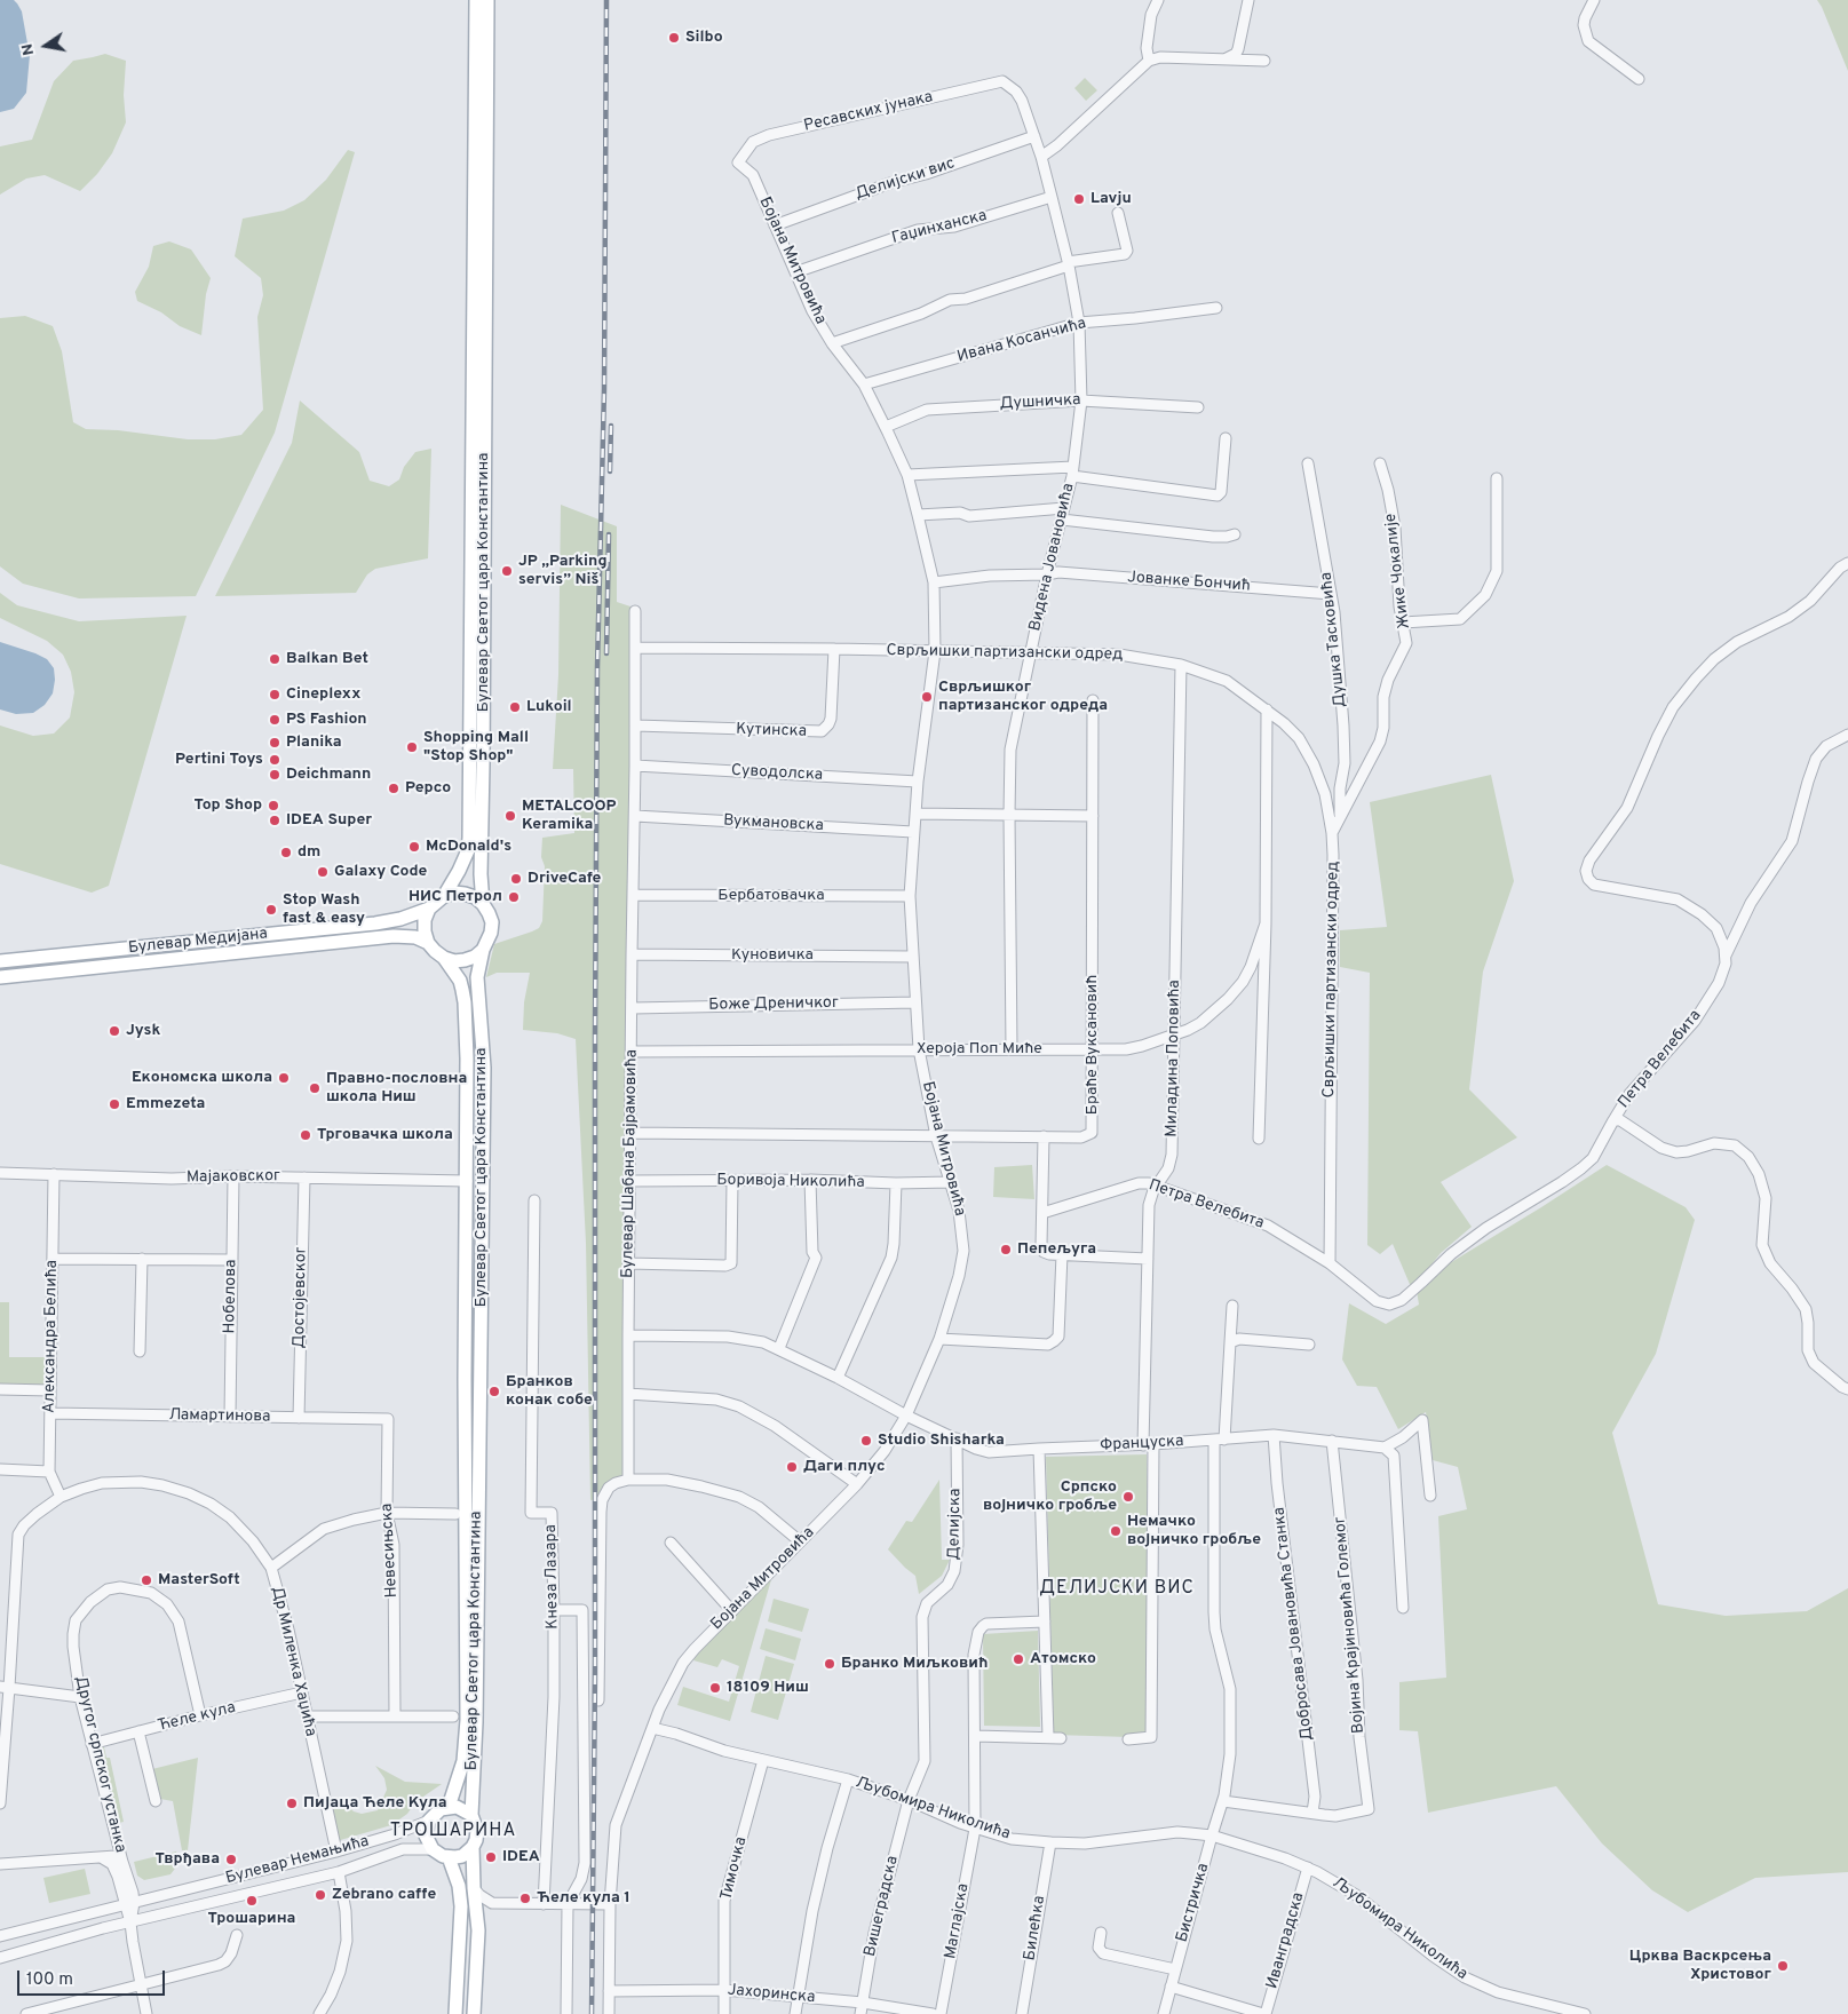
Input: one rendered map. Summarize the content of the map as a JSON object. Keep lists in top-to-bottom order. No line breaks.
{"streets":{"main road":["Булевар Светог цара Константина","Булевар Медијана"],"street":["Ресавских јунака","Делијски вис","Гаџинханска","Бојана Митровића","Ивана Косанчића","Душничка","Видена Јовановића","Жике Чокалије","Јованке Бончић","Душка Тасковића","Сврљишки партизански одред","Кутинска","Суводолска","Вукмановска","Бербатовачка","Куновичка","Боже Дреничког","Браће Вуксановић","Хероја Поп Миће","Миладина Поповића","Петра Велебита","Булевар Шабана Бајрамовића","Мајаковског","Боривоја Николића","Нобелова","Достојевског","Александра Белића","Ламартинова","Француска","Делијска","Невесињска","Кнеза Лазара","Добросава Јовановића Станка","Војина Крајиновића Големог","Др Миленка Хаџића","Ћеле кула","Другог српског устанка","Љубомира Николића","Булевар Немањића","Тимочка","Бистричка","Вишеградска","Маглајска","Билећка","Иванградска","Јахоринска"]},"crossings":[["Ресавских јунака","Бојана Митровића"],["Ресавских јунака","Видена Јовановића"],["Делијски вис","Бојана Митровића"],["Делијски вис","Видена Јовановића"],["Гаџинханска","Бојана Митровића"],["Гаџинханска","Видена Јовановића"],["Бојана Митровића","Ивана Косанчића"],["Бојана Митровића","Душничка"],["Бојана Митровића","Јованке Бончић"],["Бојана Митровића","Сврљишки партизански одред"],["Бојана Митровића","Суводолска"],["Бојана Митровића","Вукмановска"],["Бојана Митровића","Бербатовачка"],["Бојана Митровића","Куновичка"],["Бојана Митровића","Боже Дреничког"],["Бојана Митровића","Браће Вуксановић"],["Бојана Митровића","Хероја Поп Миће"],["Бојана Митровића","Боривоја Николића"],["Бојана Митровића","Француска"],["Бојана Митровића","Љубомира Николића"],["Бојана Митровића","Јахоринска"],["Ивана Косанчића","Видена Јовановића"],["Душничка","Видена Јовановића"],["Видена Јовановића","Јованке Бончић"],["Видена Јовановића","Сврљишки партизански одред"],["Видена Јовановића","Хероја Поп Миће"],["Жике Чокалије","Душка Тасковића"],["Жике Чокалије","Сврљишки партизански одред"],["Булевар Светог цара Константина","Булевар Медијана"],["Булевар Светог цара Константина","Мајаковског"],["Булевар Светог цара Константина","Булевар Немањића"],["Јованке Бончић","Душка Тасковића"],["Сврљишки партизански одред","Кутинска"],["Сврљишки партизански одред","Хероја Поп Миће"],["Сврљишки партизански одред","Миладина Поповића"],["Сврљишки партизански одред","Петра Велебита"],["Сврљишки партизански одред","Булевар Шабана Бајрамовића"],["Кутинска","Булевар Шабана Бајрамовића"],["Суводолска","Булевар Шабана Бајрамовића"],["Вукмановска","Булевар Шабана Бајрамовића"],["Бербатовачка","Булевар Шабана Бајрамовића"],["Куновичка","Булевар Шабана Бајрамовића"],["Боже Дреничког","Булевар Шабана Бајрамовића"],["Браће Вуксановић","Хероја Поп Миће"],["Браће Вуксановић","Булевар Шабана Бајрамовића"],["Хероја Поп Миће","Миладина Поповића"],["Хероја Поп Миће","Булевар Шабана Бајрамовића"],["Миладина Поповића","Петра Велебита"],["Миладина Поповића","Француска"],["Булевар Шабана Бајрамовића","Боривоја Николића"],["Булевар Шабана Бајрамовића","Француска"],["Мајаковског","Нобелова"],["Мајаковског","Достојевског"],["Мајаковског","Александра Белића"],["Нобелова","Ламартинова"],["Достојевског","Ламартинова"],["Александра Белића","Ламартинова"],["Александра Белића","Др Миленка Хаџића"],["Ламартинова","Невесињска"],["Француска","Делијска"],["Француска","Добросава Јовановића Станка"],["Француска","Војина Крајиновића Големог"],["Француска","Бистричка"],["Делијска","Љубомира Николића"],["Делијска","Вишеградска"],["Добросава Јовановића Станка","Војина Крајиновића Големог"],["Др Миленка Хаџића","Ћеле кула"],["Др Миленка Хаџића","Булевар Немањића"],["Ћеле кула","Другог српског устанка"],["Другог српског устанка","Булевар Немањића"],["Љубомира Николића","Тимочка"],["Љубомира Николића","Бистричка"],["Љубомира Николића","Вишеградска"],["Љубомира Николића","Маглајска"],["Љубомира Николића","Билећка"],["Љубомира Николића","Иванградска"],["Тимочка","Јахоринска"],["Вишеградска","Јахоринска"]],"districts":["ДЕЛИЈСКИ ВИС","ТРОШАРИНА"],"places":["Silbo","Lavju","JP „Parking servis” Niš","Balkan Bet","Cineplexx","Сврљишког партизанског одреда","Lukoil","PS Fashion","Planika","Shopping Mall \"Stop Shop\"","Pertini Toys","Deichmann","Pepco","Top Shop","METALCOOP Keramika","IDEA Super","McDonald's","dm","Galaxy Code","DriveCafe","НИС Петрол","Stop Wash fast & easy","Jysk","Економска школа","Правно-пословна школа Ниш","Emmezeta","Трговачка школа","Пепељуга","Бранков конак собе","Studio Shisharka","Даги плус","Српско војничко гробље","Немачко војничко гробље","MasterSoft","Атомско","Бранко Миљковић","18109 Ниш","Пијаца Ћеле Кула","IDEA","Тврђава","Zebrano caffe","Ћеле кула 1","Трошарина","Црква Васкрсења Христовог"],"scale_bar":"100 m","north":"left"}
